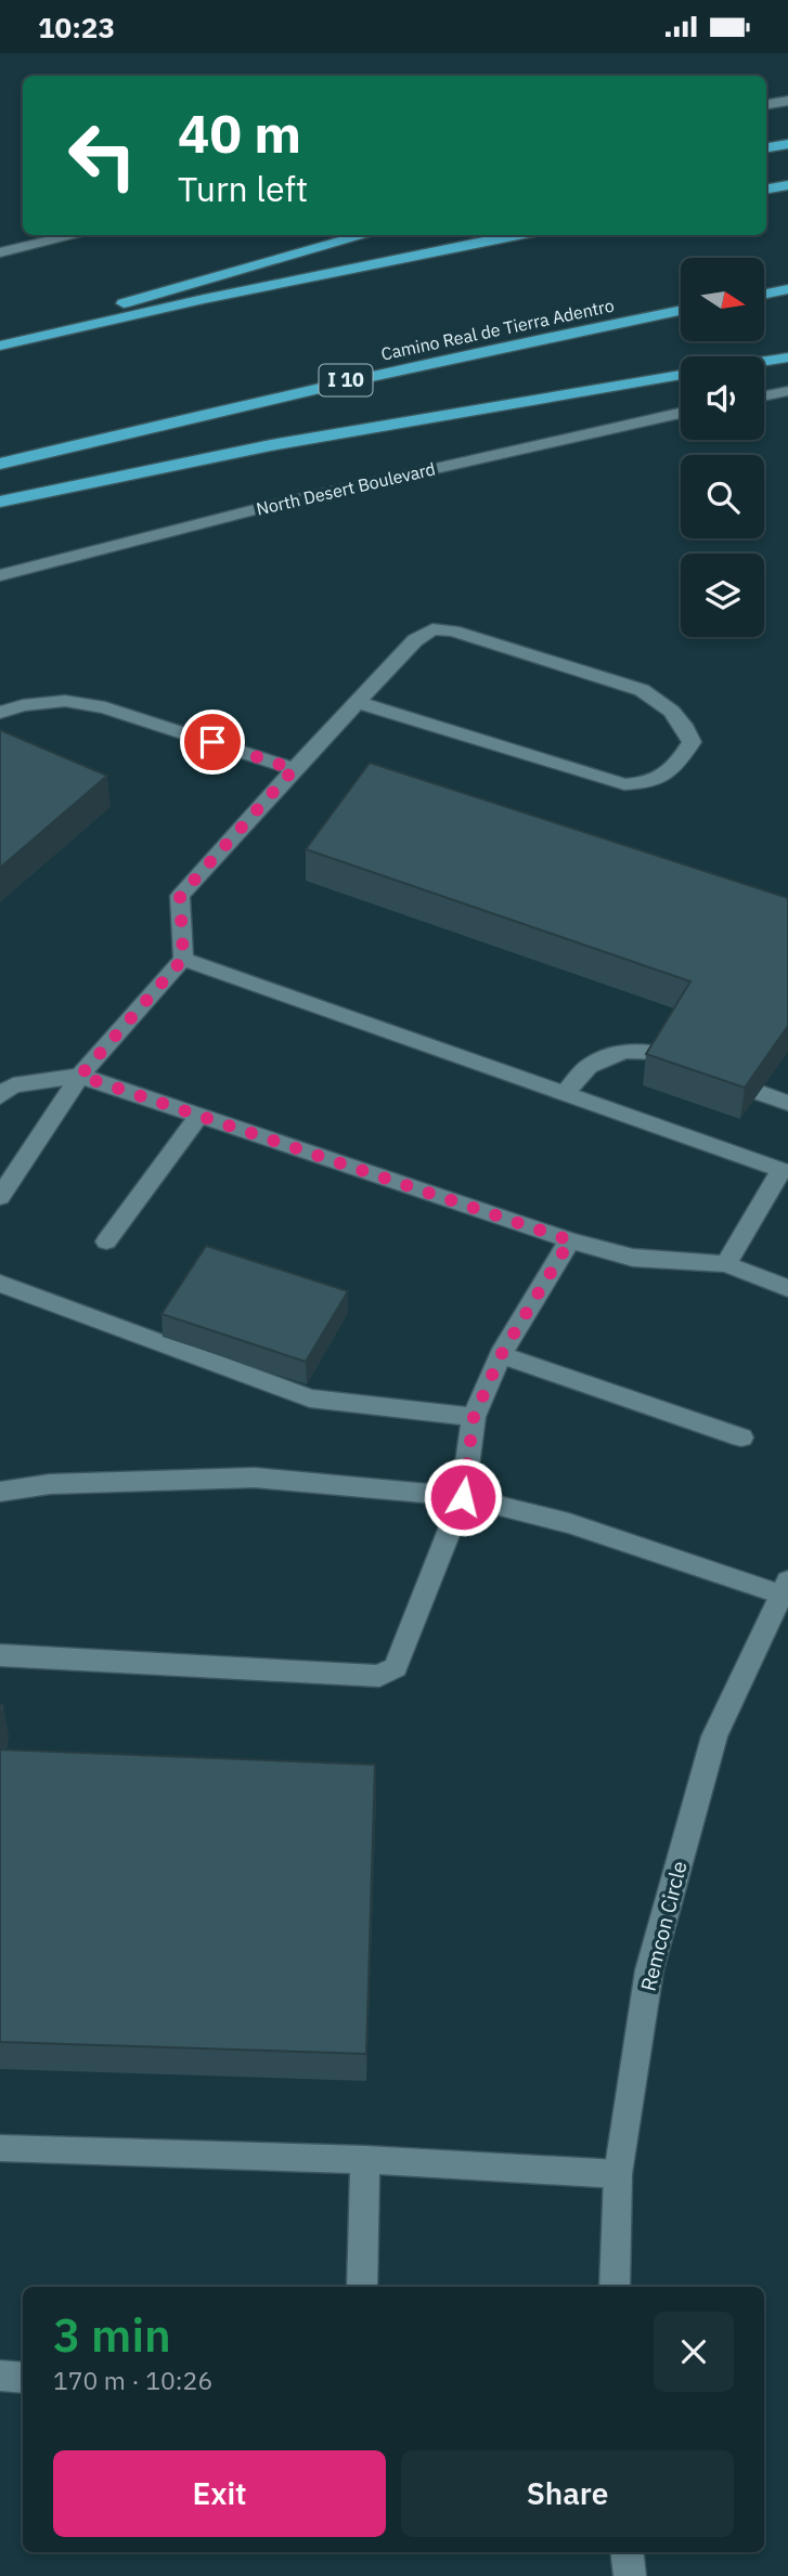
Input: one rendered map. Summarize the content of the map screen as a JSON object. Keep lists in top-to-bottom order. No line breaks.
{"streets":{"highway":["Camino Real de Tierra Adentro","I 10"],"main road":["North Desert Boulevard","Remcon Circle"]},"north":"right","page":{"status":"10:23","turn":["40 m","Turn left"],"heading":["3 min","170 m · 10:26"],"buttons":["Exit","Share"]}}
